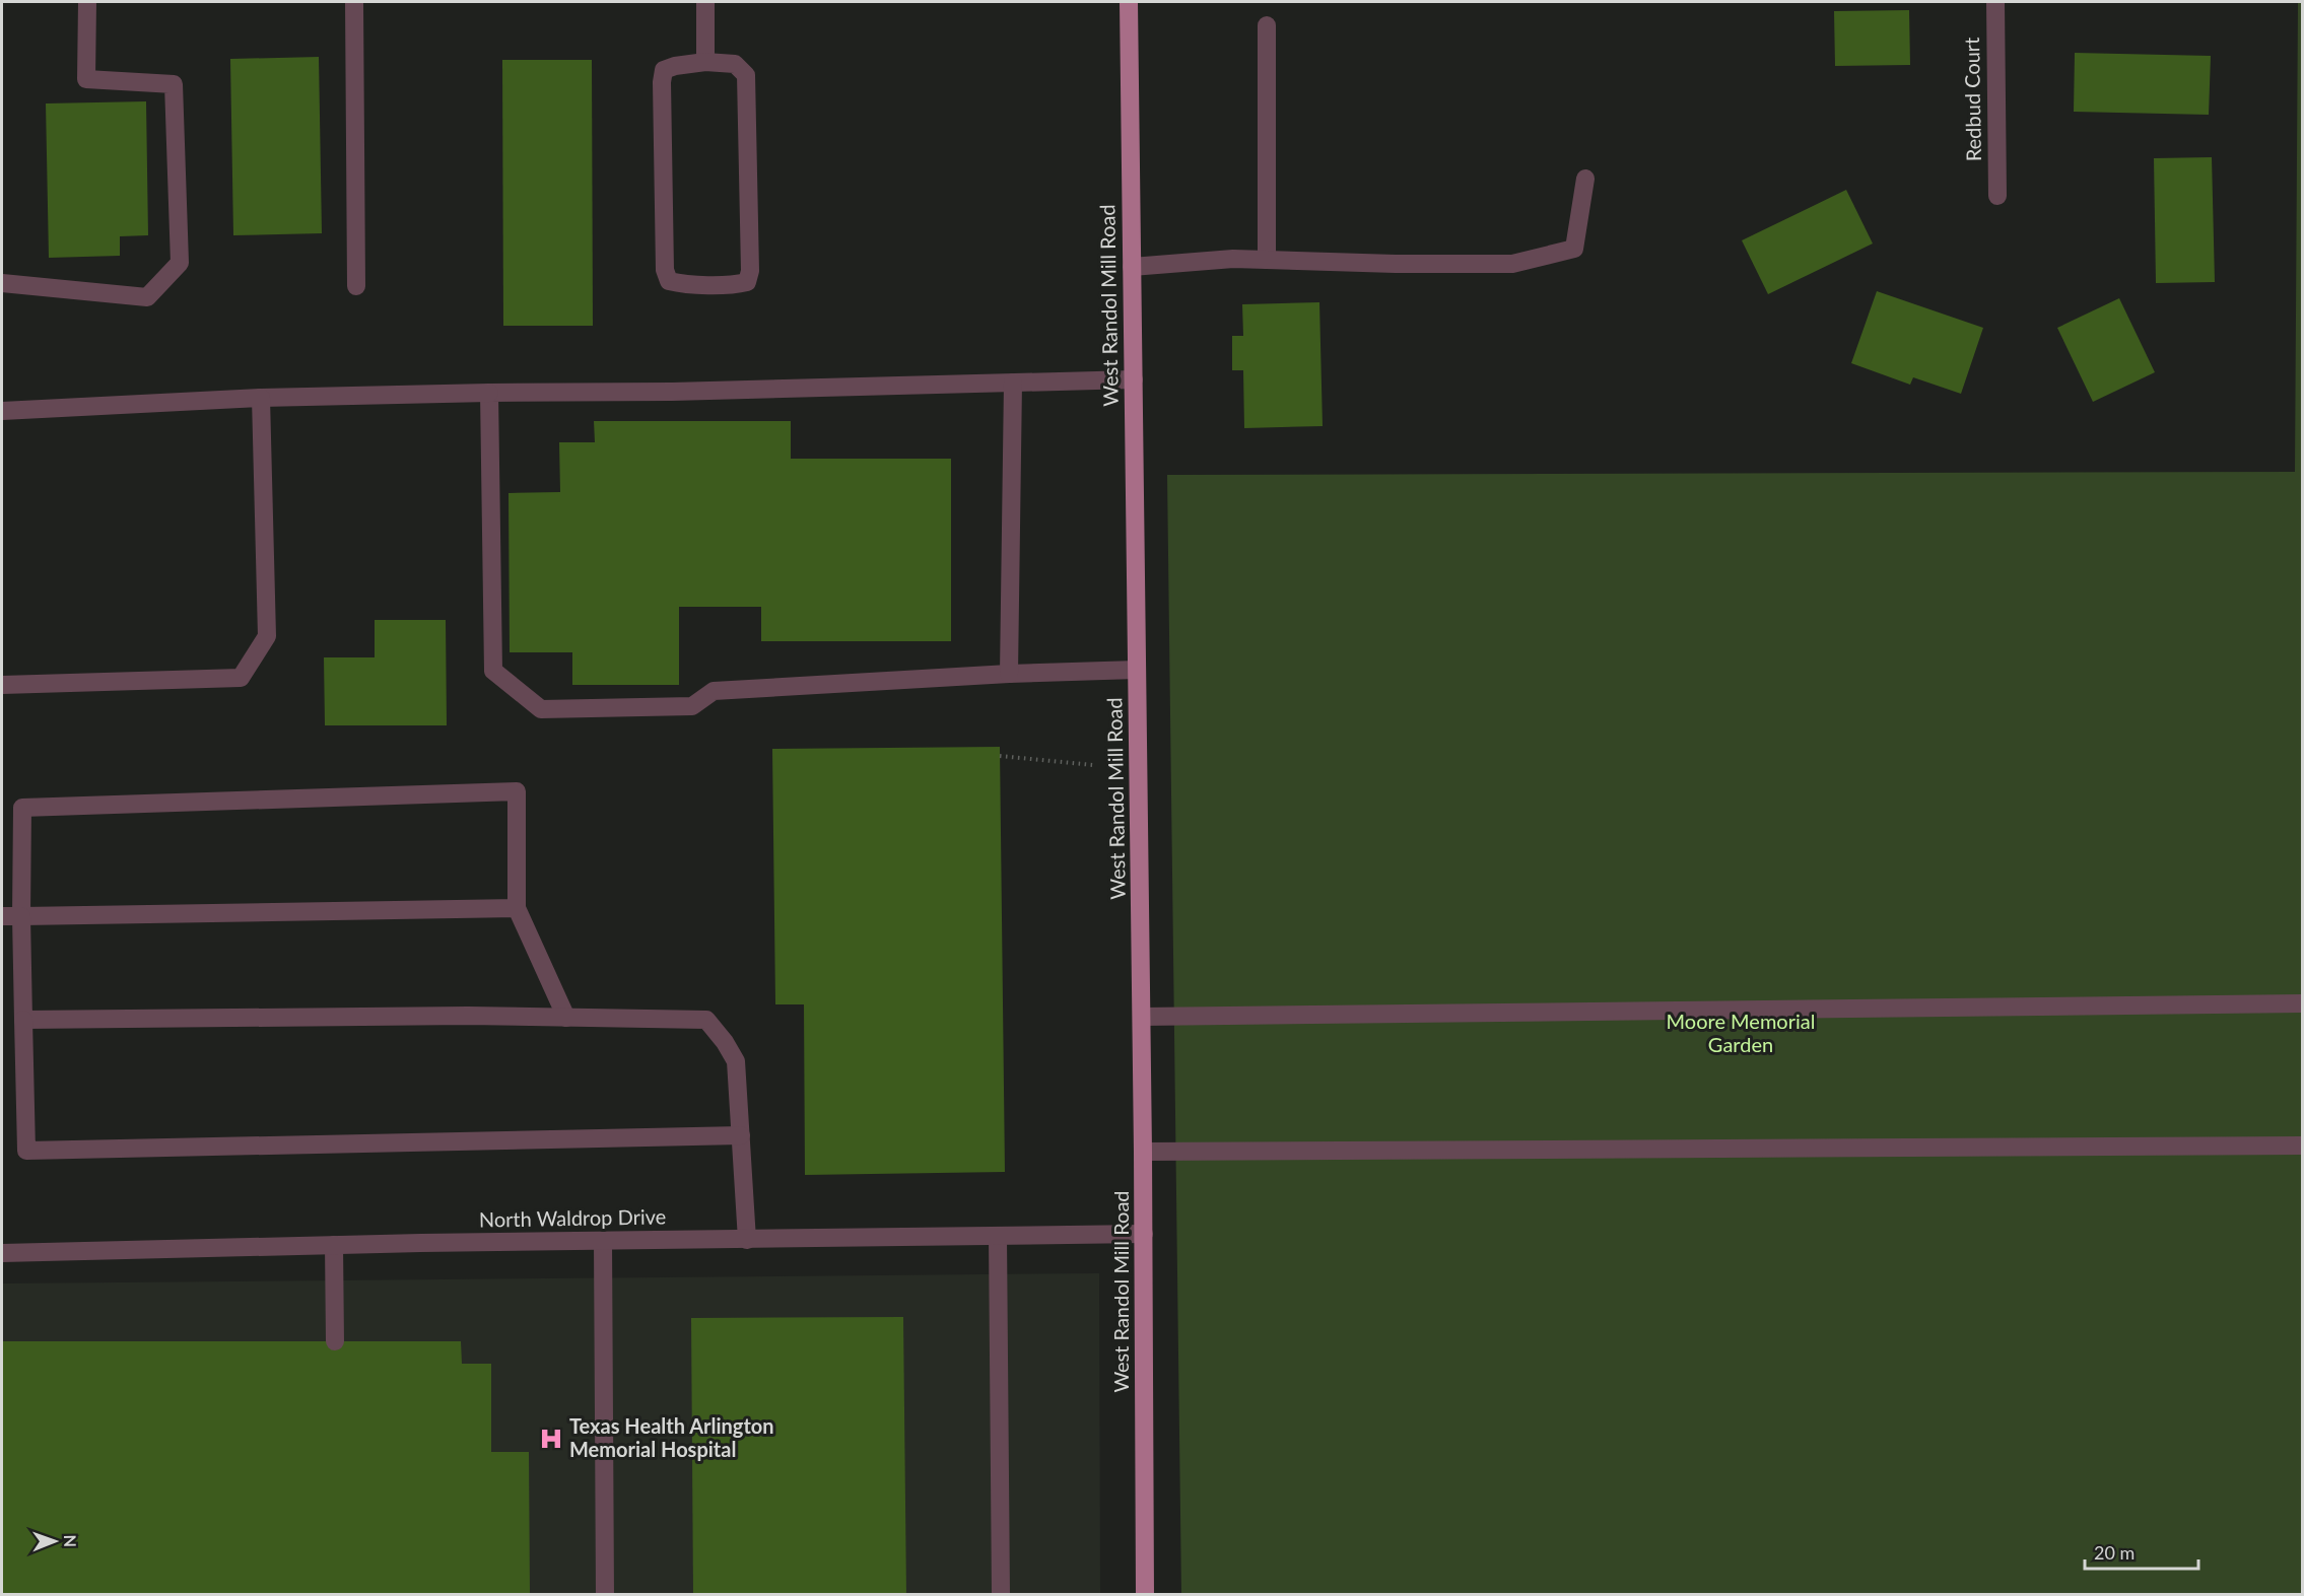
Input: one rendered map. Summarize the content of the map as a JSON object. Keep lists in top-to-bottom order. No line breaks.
{"streets":{"main road":["West Randol Mill Road"],"street":["Redbud Court","North Waldrop Drive"]},"crossings":[["West Randol Mill Road","North Waldrop Drive"]],"parks":["Moore Memorial Garden"],"places":{"hospital":["Texas Health Arlington Memorial Hospital"]},"scale_bar":"20 m","north":"right"}
